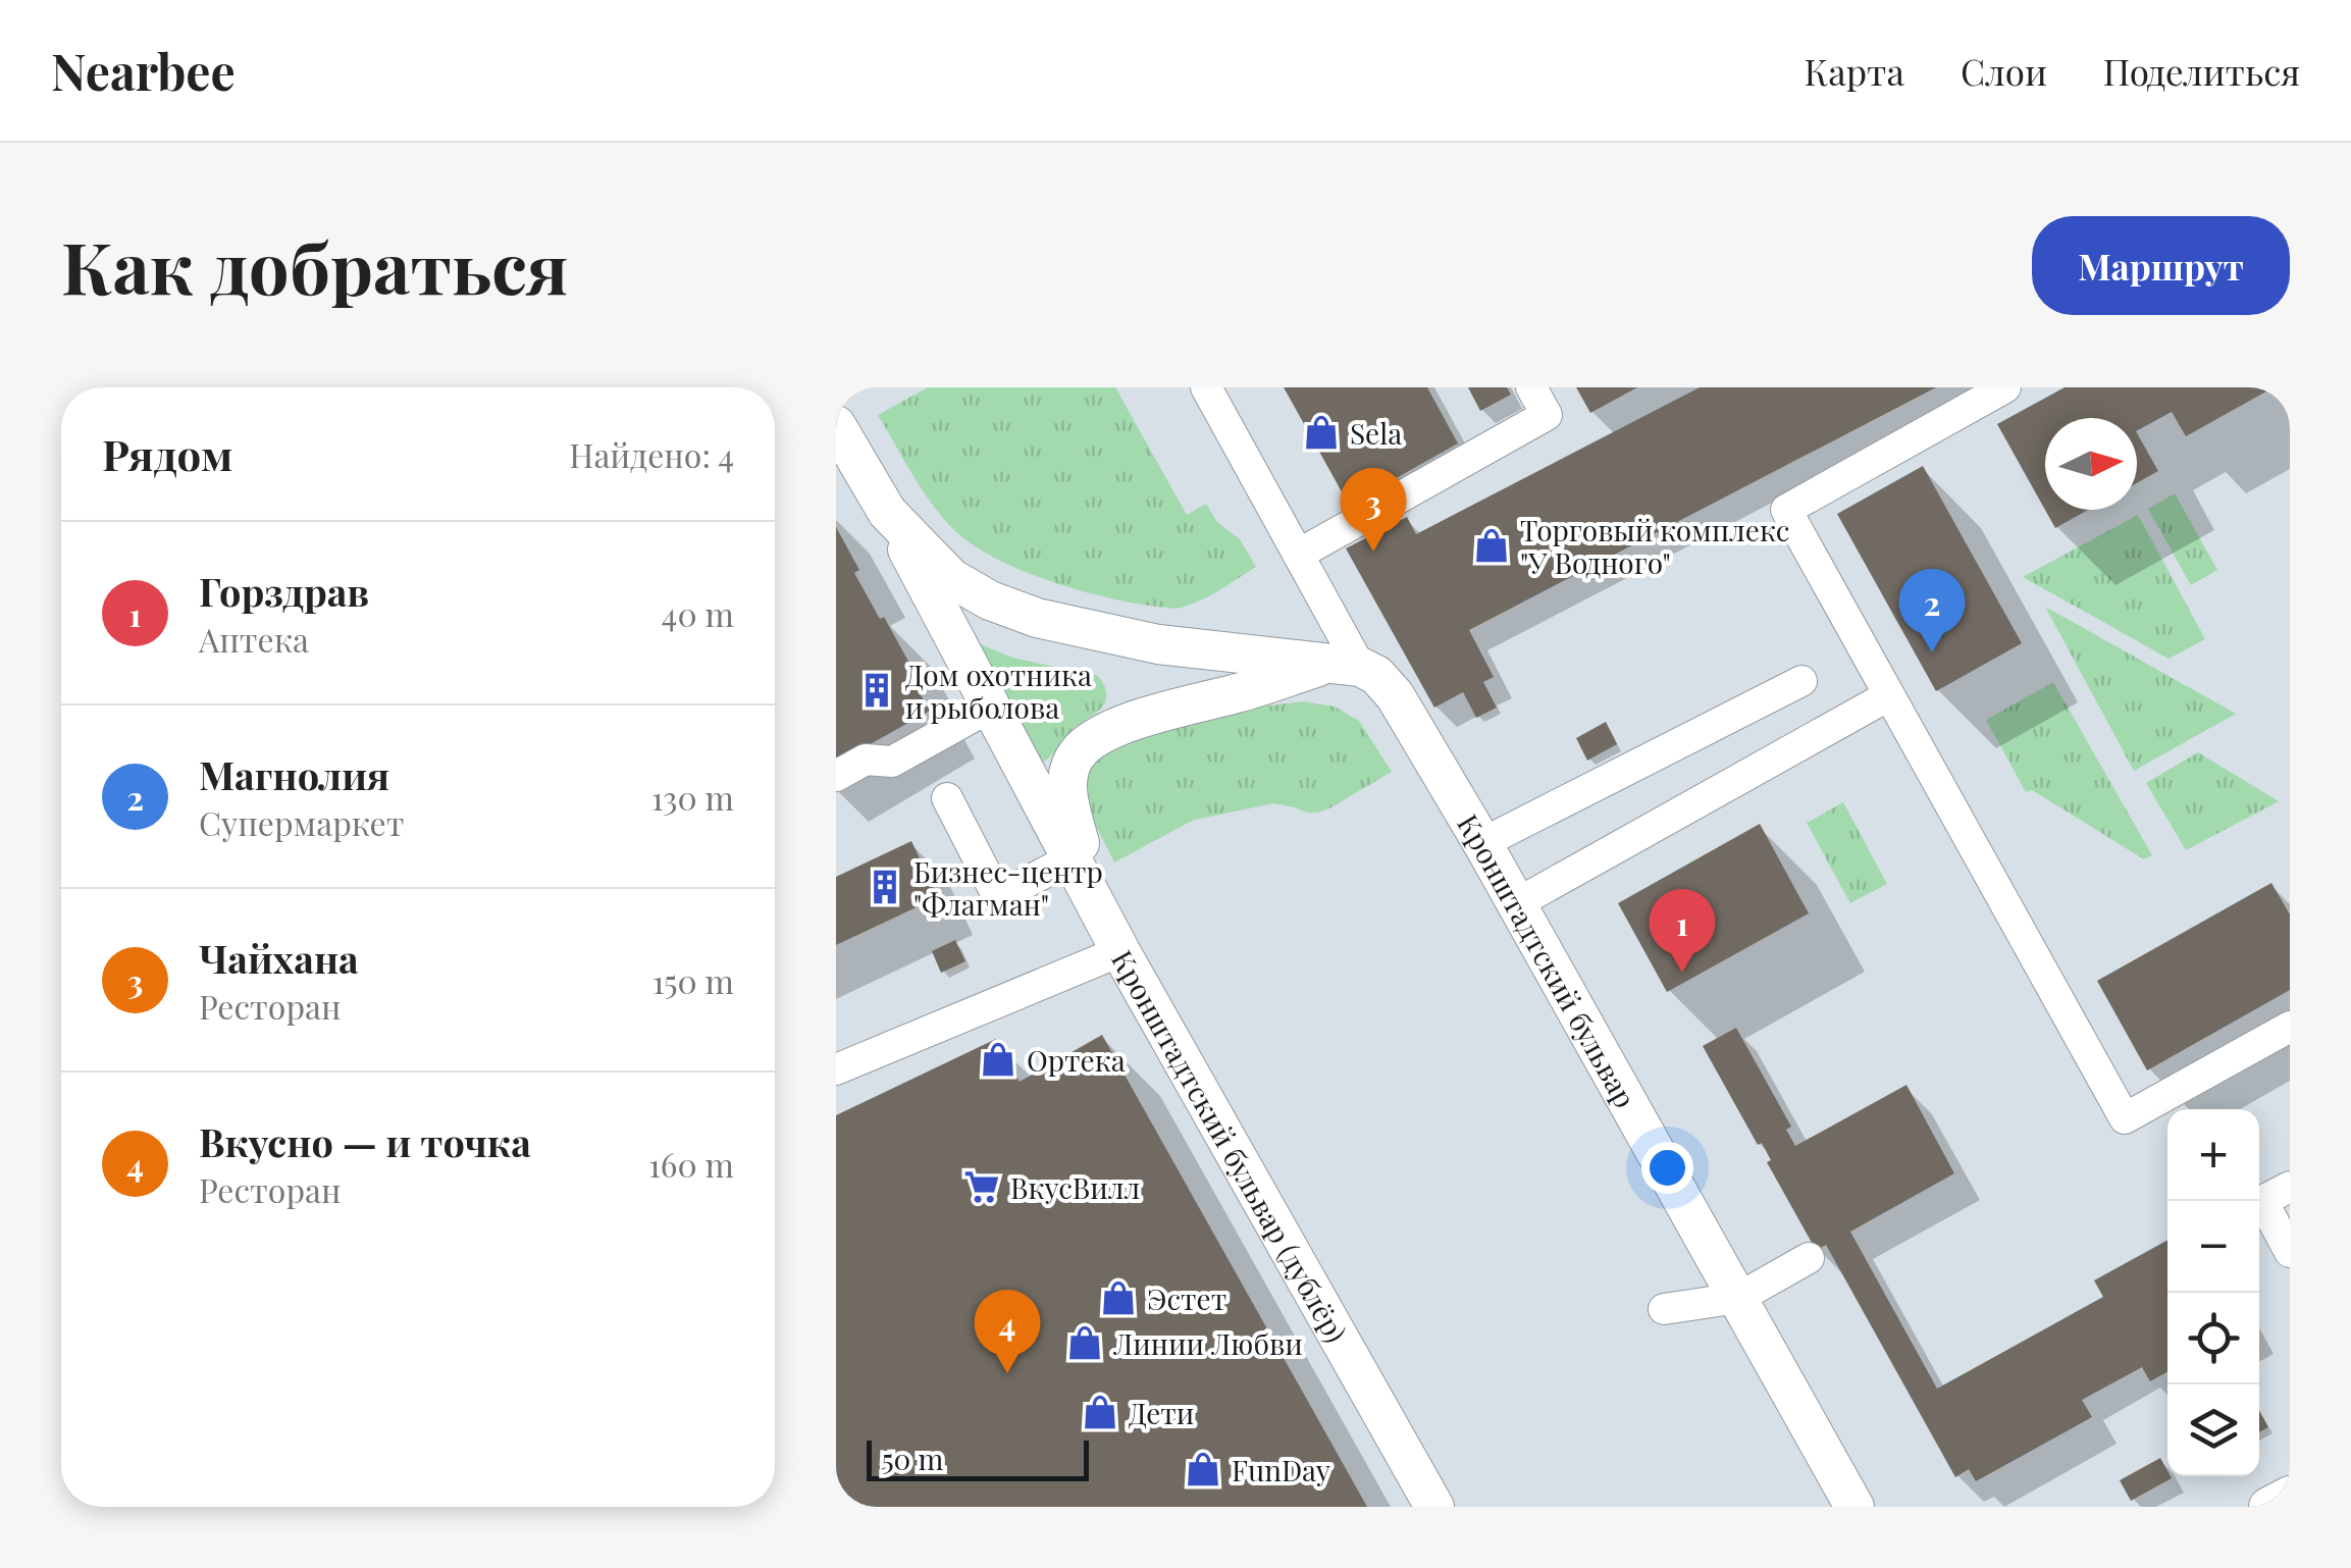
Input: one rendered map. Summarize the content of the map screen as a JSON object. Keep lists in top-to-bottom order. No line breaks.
{"streets":{"main road":["Кронштадтский бульвар","Кронштадтский бульвар (дублёр)"]},"places":{"shop":["Sela","Торговый комплекс \"У Водного\"","Ортека","Эстет","Линии Любви","Дети","FunDay"],"building":["Дом охотника и рыболова","Бизнес-центр \"Флагман\""],"supermarket":["ВкусВилл"]},"scale_bar":"50 m","north":"right","page":{"header":"Nearbee","nav":["Карта","Слои","Поделиться"],"buttons":"Маршрут","title":"Как добраться","heading":["Рядом","Найдено: 4"],"pins":["3","2","1","4"],"list":[{"mark":"1","name":"Горздрав","note":"Аптека","value":"40 m"},{"mark":"2","name":"Магнолия","note":"Супермаркет","value":"130 m"},{"mark":"3","name":"Чайхана","note":"Ресторан","value":"150 m"},{"mark":"4","name":"Вкусно — и точка","note":"Ресторан","value":"160 m"}],"map_buttons":["+","−"],"scale":"50 m"}}
